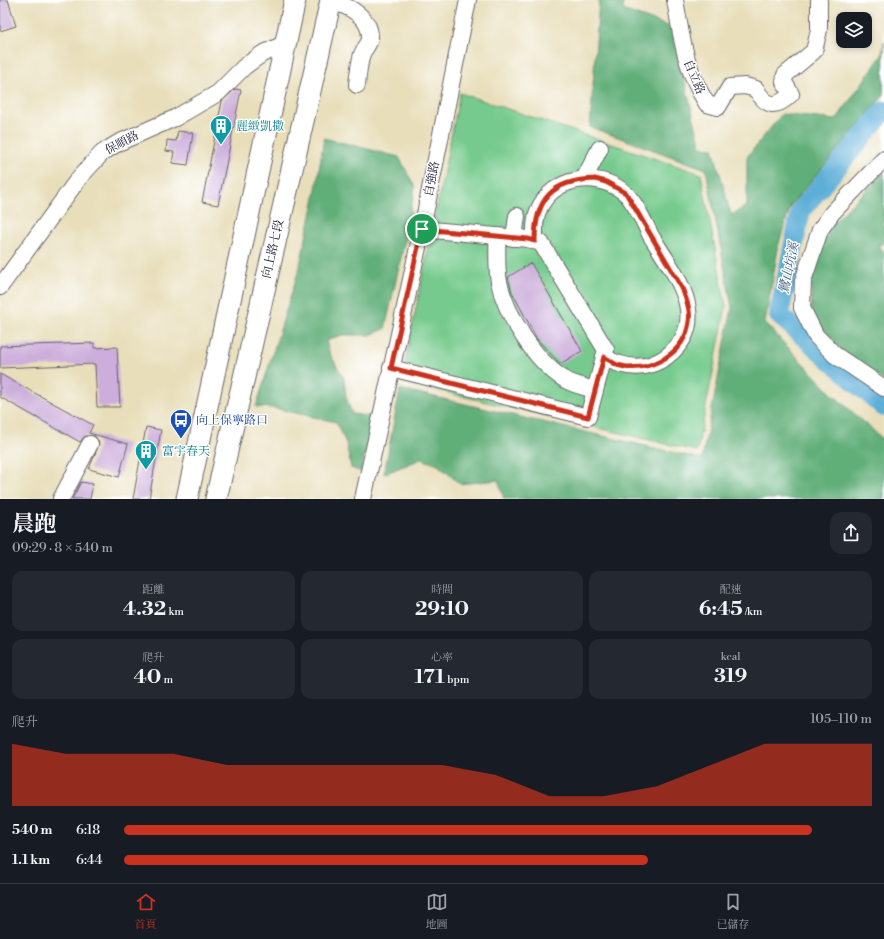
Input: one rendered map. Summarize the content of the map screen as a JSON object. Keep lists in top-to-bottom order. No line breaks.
{"streets":{"main road":["向上路七段"],"street":["自立路","保順路","自強路"]},"water":["鷺山坑溪"],"places":{"building":["麗緻凱撒","富宇春天"],"bus stop":["向上保寧路口"]},"page":{"heading":["晨跑","09:29 · 8 × 540 m"],"stats":[["距離","4.32 km"],["時間","29:10"],["配速","6:45 /km"],["爬升","40 m"],["心率","171 bpm"],["kcal","319"]],"chart":["爬升","105–110 m"],"list":[{"name":"540 m","note":"6:18"},{"name":"1.1 km","note":"6:44"}],"tabs":["首頁","地圖","已儲存"]}}
